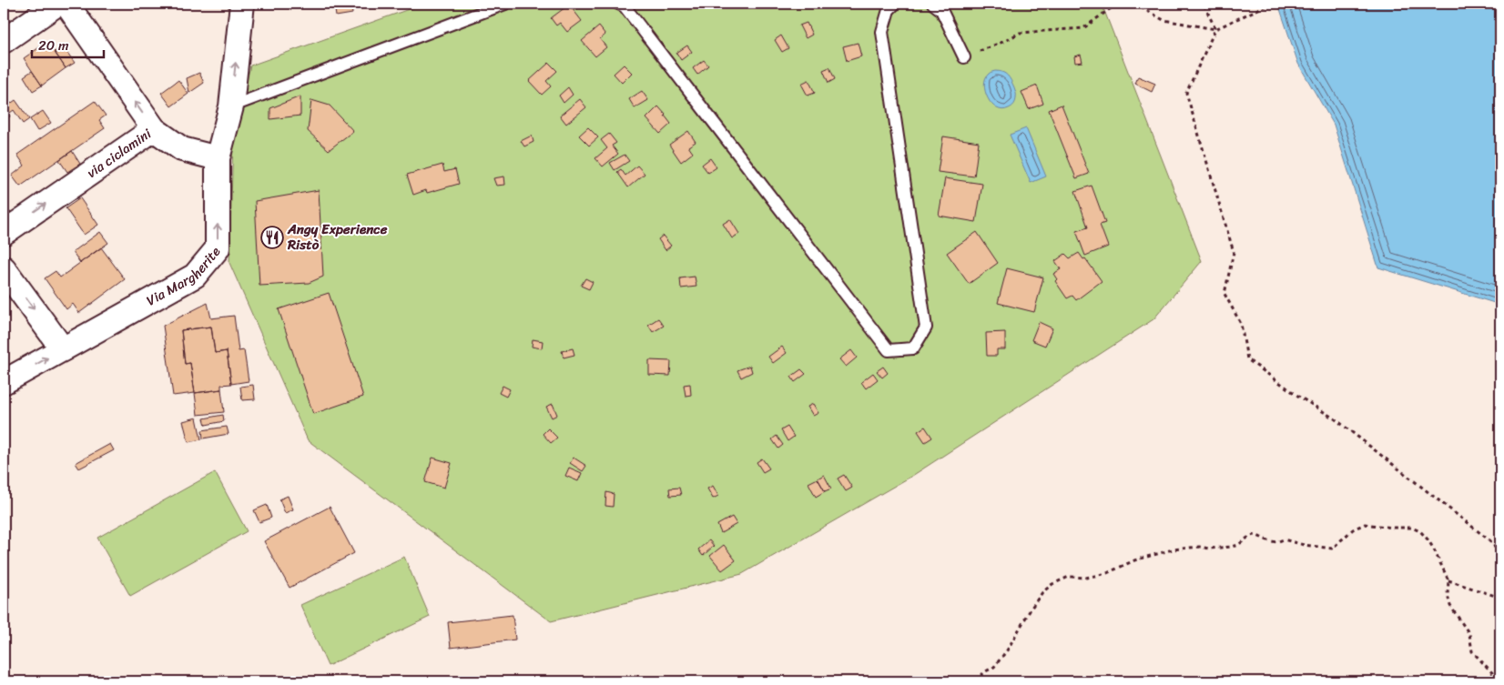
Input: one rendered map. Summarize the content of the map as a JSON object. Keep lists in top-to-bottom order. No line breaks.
{"streets":{"street":["via ciclamini","Via Margherite"]},"one_way":["Via Margherite"],"places":{"restaurant":["Angy Experience Ristò"]},"scale_bar":"20 m"}
